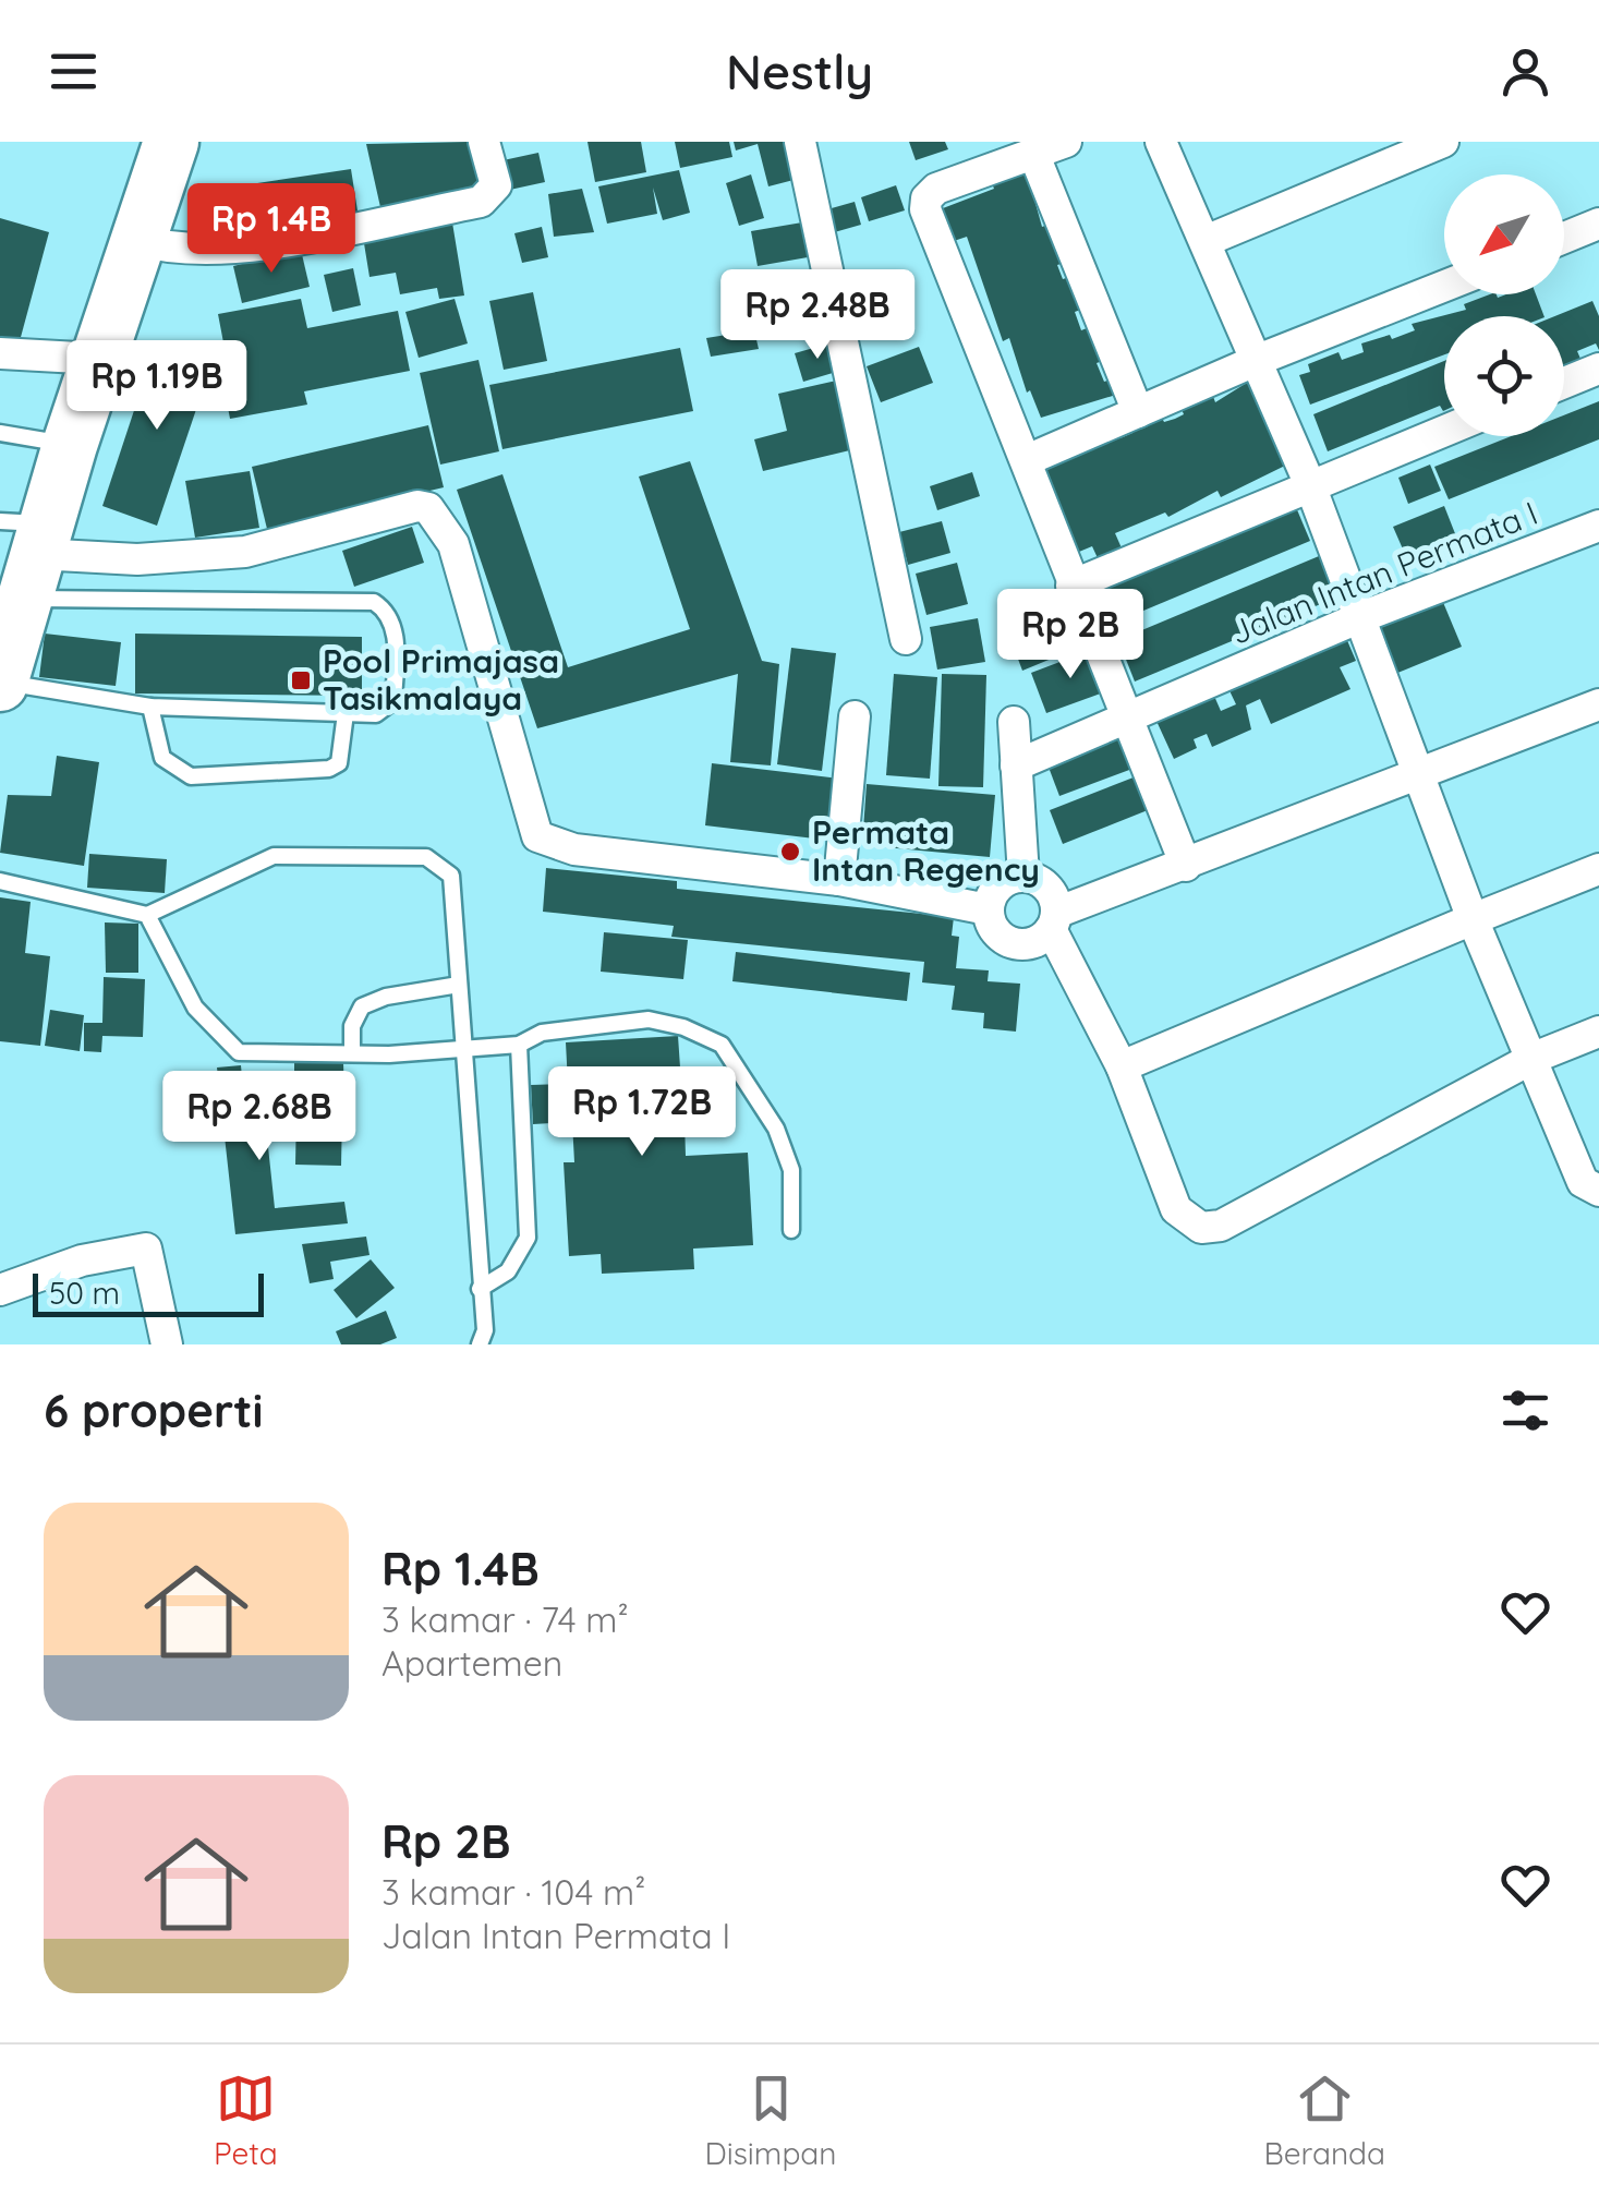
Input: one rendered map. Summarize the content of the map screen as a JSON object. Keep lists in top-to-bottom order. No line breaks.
{"streets":{"street":["Jalan Intan Permata I"]},"places":{"transit":["Pool Primajasa Tasikmalaya"],"other":["Permata Intan Regency"]},"scale_bar":"50 m","north":"bottom left","page":{"header":"Nestly","price":["Rp 1.4B","Rp 2.48B","Rp 1.19B","Rp 2B","Rp 1.72B","Rp 2.68B"],"scale":"50 m","heading":"6 properti","list":[{"name":"Rp 1.4B","note":"3 kamar · 74 m² · Apartemen"},{"name":"Rp 2B","note":"3 kamar · 104 m² · Jalan Intan Permata I"}],"tabs":["Peta","Disimpan","Beranda"]}}
